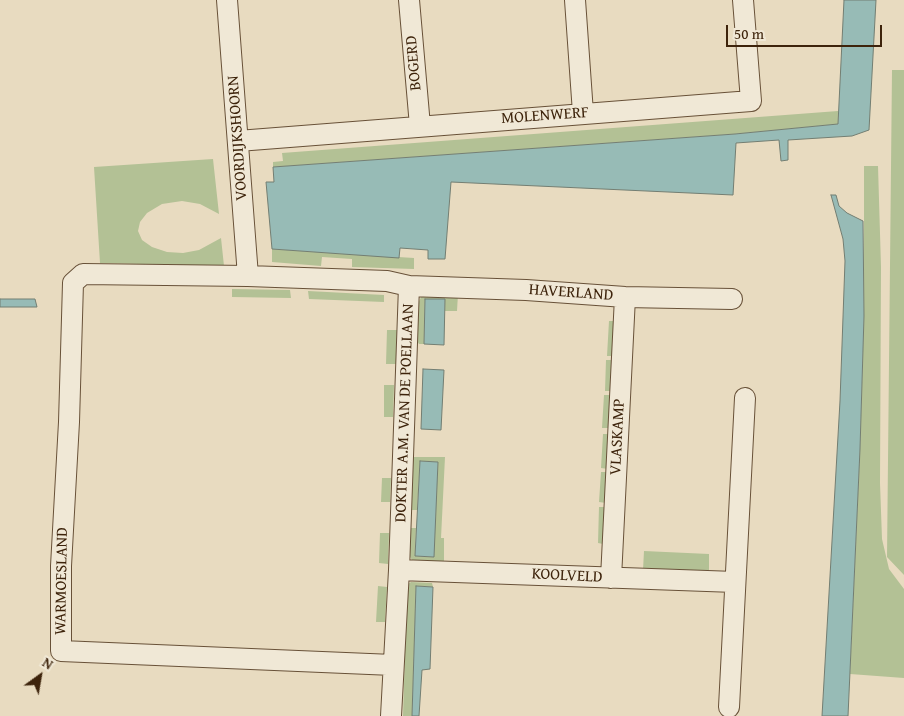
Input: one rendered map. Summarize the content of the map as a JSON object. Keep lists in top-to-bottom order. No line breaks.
{"streets":{"street":["BOGERD","MOLENWERF","VOORDIJKSHOORN","HAVERLAND","DOKTER A.M. VAN DE POELLAAN","VLASKAMP","KOOLVELD","WARMOESLAND"]},"crossings":[["BOGERD","MOLENWERF"],["MOLENWERF","VOORDIJKSHOORN"],["VOORDIJKSHOORN","DOKTER A.M. VAN DE POELLAAN"],["HAVERLAND","DOKTER A.M. VAN DE POELLAAN"],["HAVERLAND","VLASKAMP"],["DOKTER A.M. VAN DE POELLAAN","KOOLVELD"],["DOKTER A.M. VAN DE POELLAAN","WARMOESLAND"],["VLASKAMP","KOOLVELD"]],"scale_bar":"50 m","north":"top right"}
